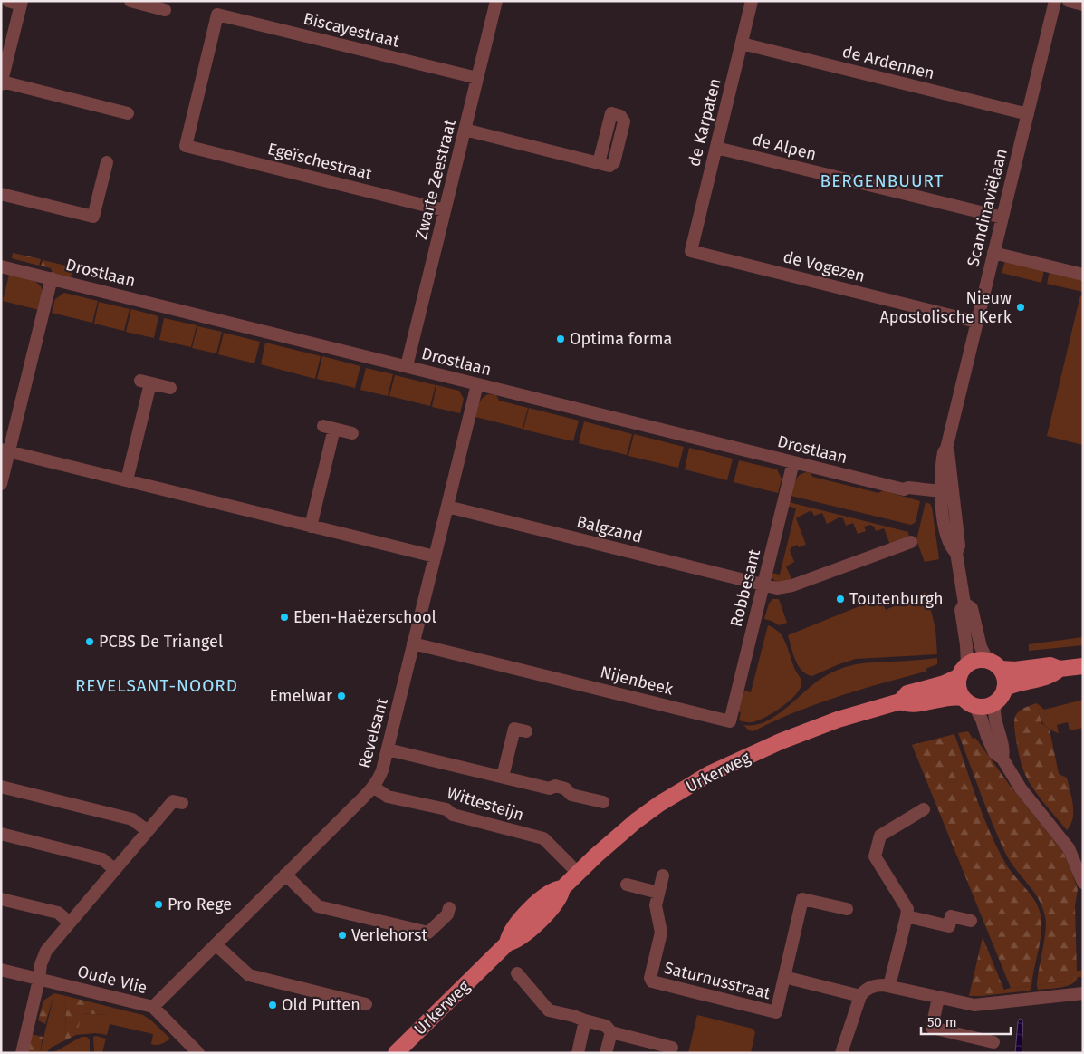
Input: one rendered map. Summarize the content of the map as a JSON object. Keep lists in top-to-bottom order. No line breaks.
{"streets":{"main road":["Urkerweg"],"street":["Biscayestraat","de Ardennen","de Karpaten","de Alpen","Egeïschestraat","Zwarte Zeestraat","Scandinaviëlaan","de Vogezen","Drostlaan","Balgzand","Robbesant","Nijenbeek","Revelsant","Wittesteijn","Oude Vlie","Saturnusstraat"]},"crossings":[["Biscayestraat","Egeïschestraat"],["Biscayestraat","Zwarte Zeestraat"],["de Ardennen","de Karpaten"],["de Ardennen","Scandinaviëlaan"],["de Karpaten","de Alpen"],["de Karpaten","de Vogezen"],["de Alpen","Scandinaviëlaan"],["Egeïschestraat","Zwarte Zeestraat"],["Zwarte Zeestraat","Drostlaan"],["Scandinaviëlaan","de Vogezen"],["Scandinaviëlaan","Drostlaan"],["Scandinaviëlaan","Urkerweg"],["Drostlaan","Robbesant"],["Drostlaan","Revelsant"],["Balgzand","Robbesant"],["Balgzand","Revelsant"],["Robbesant","Nijenbeek"],["Nijenbeek","Revelsant"],["Revelsant","Wittesteijn"],["Revelsant","Oude Vlie"],["Urkerweg","Wittesteijn"]],"districts":["BERGENBUURT","REVELSANT-NOORD"],"places":["Nieuw Apostolische Kerk","Optima forma","Toutenburgh","Eben-Haëzerschool","PCBS De Triangel","Emelwar","Pro Rege","Verlehorst","Old Putten"],"scale_bar":"50 m"}
